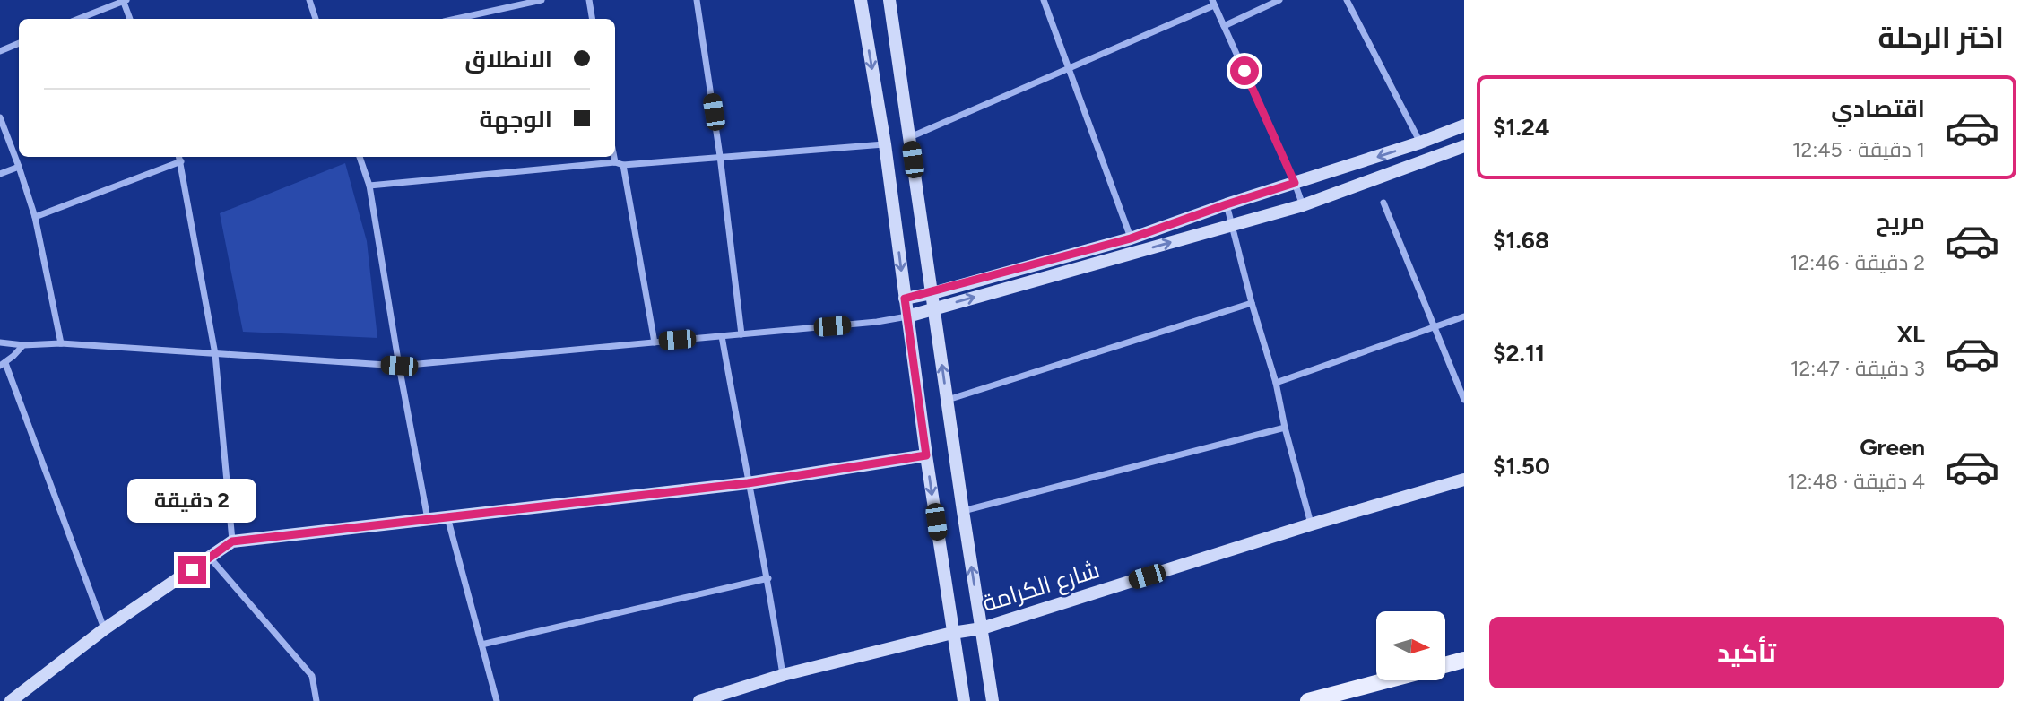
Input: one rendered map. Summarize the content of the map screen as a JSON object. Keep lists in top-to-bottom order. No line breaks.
{"streets":{"street":["شارع الكرامة"]},"north":"right","page":{"heading":"اختر الرحلة","banner":["الانطلاق","الوجهة"],"list":[{"name":"اقتصادي","note":"1 دقيقة · 12:45","value":"$1.24"},{"name":"مريح","note":"2 دقيقة · 12:46","value":"$1.68"},{"name":"XL","note":"3 دقيقة · 12:47","value":"$2.11"},{"name":"Green","note":"4 دقيقة · 12:48","value":"$1.50"}],"bubble":"2 دقيقة","buttons":"تأكيد"}}
